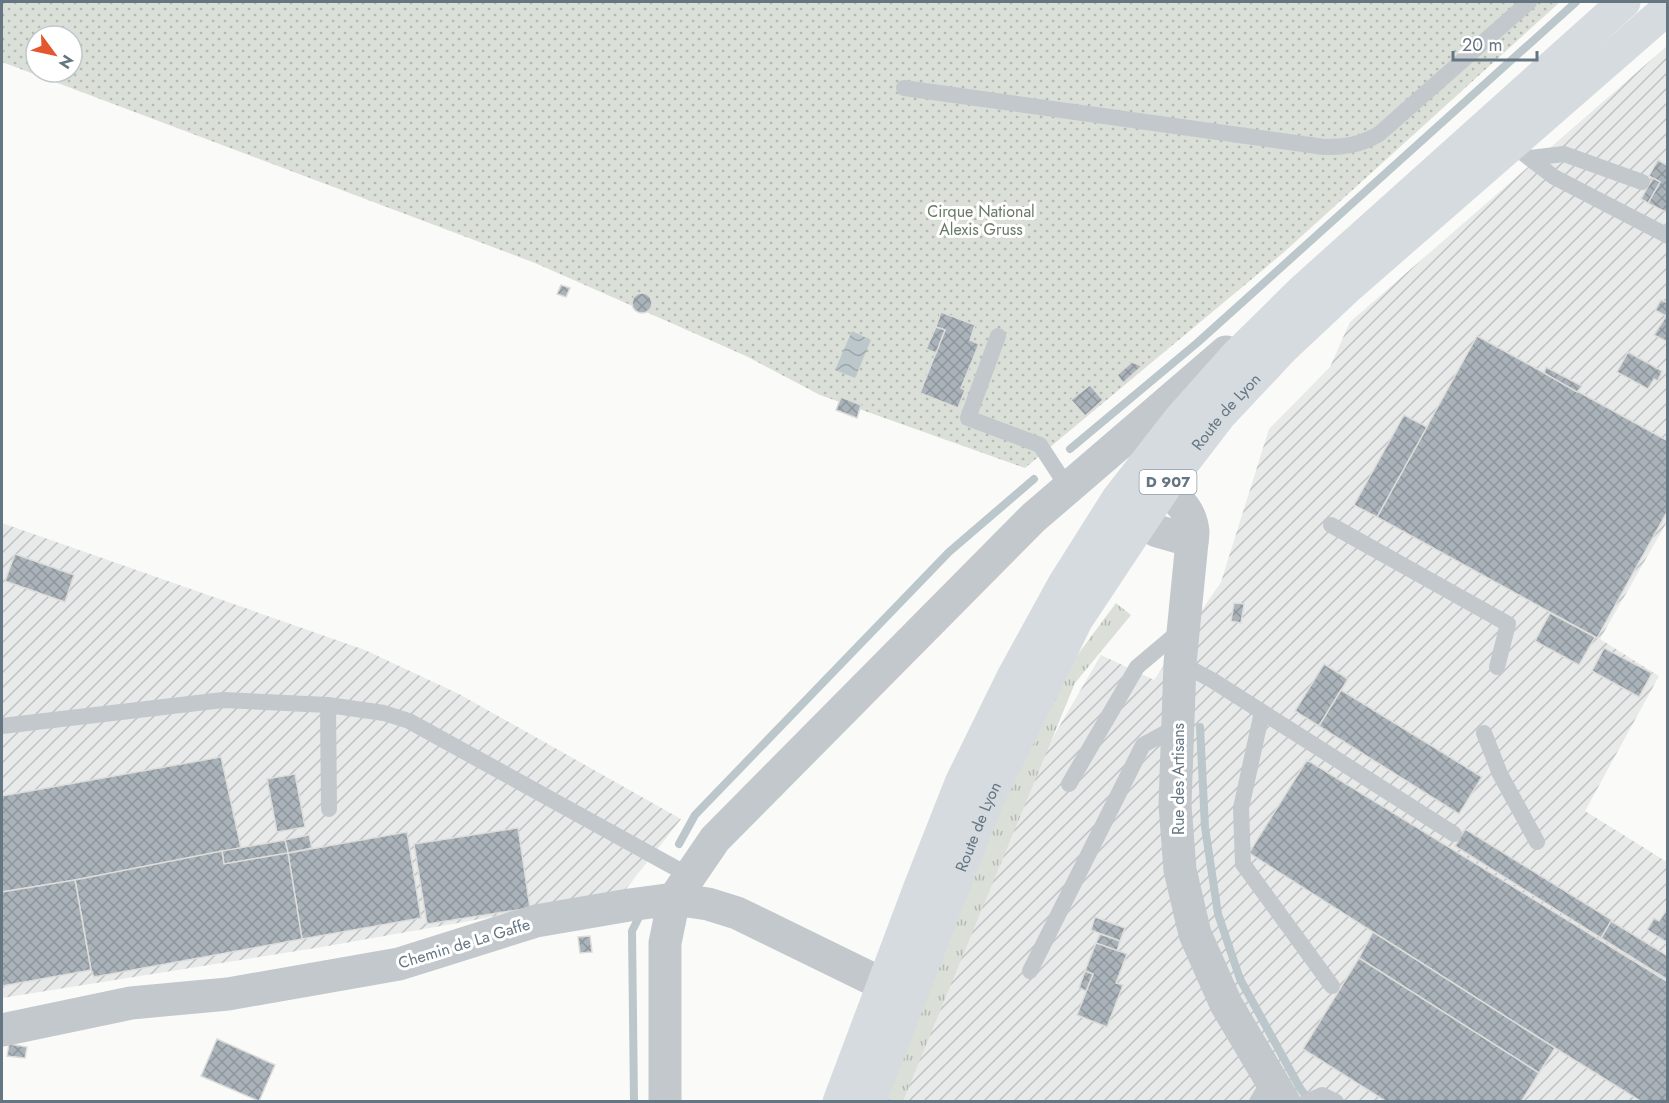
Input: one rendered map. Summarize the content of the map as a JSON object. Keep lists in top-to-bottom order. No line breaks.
{"streets":{"main road":["Route de Lyon","D 907"],"street":["Rue des Artisans","Chemin de La Gaffe"]},"crossings":[["Route de Lyon","Rue des Artisans"],["Route de Lyon","Chemin de La Gaffe"]],"parks":["Cirque National Alexis Gruss"],"scale_bar":"20 m","north":"bottom right"}
